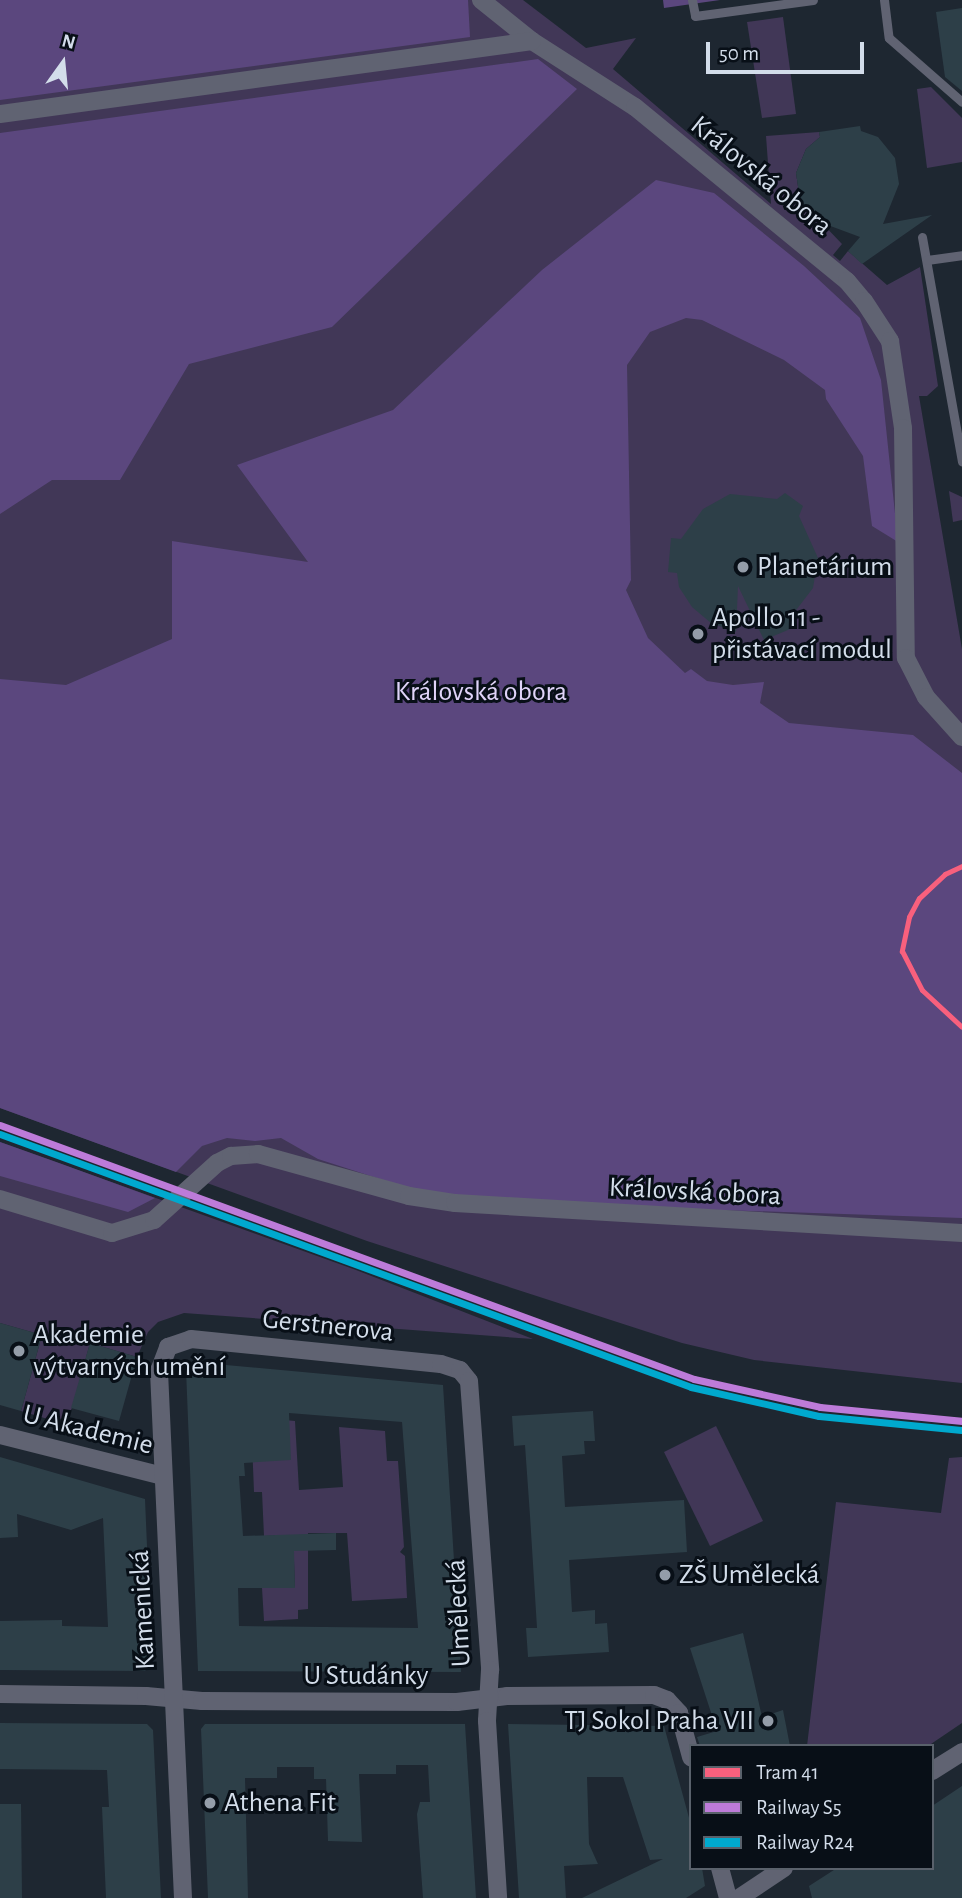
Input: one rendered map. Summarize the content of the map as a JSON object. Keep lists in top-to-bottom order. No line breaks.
{"streets":{"street":["Královská obora","Gerstnerova","U Akademie","Kamenická","Umělecká","U Studánky"]},"crossings":[["Gerstnerova","Kamenická"],["Gerstnerova","Umělecká"],["U Akademie","Kamenická"],["Kamenická","U Studánky"],["Umělecká","U Studánky"]],"parks":["Královská obora"],"places":["Planetárium","Apollo 11 - přistávací modul","Akademie výtvarných umění","ZŠ Umělecká","TJ Sokol Praha VII","Athena Fit"],"lines":["tram line 41","rail line S5","rail line R24"],"legend":["Tram 41","Railway S5","Railway R24"],"scale_bar":"50 m","north":"top"}
